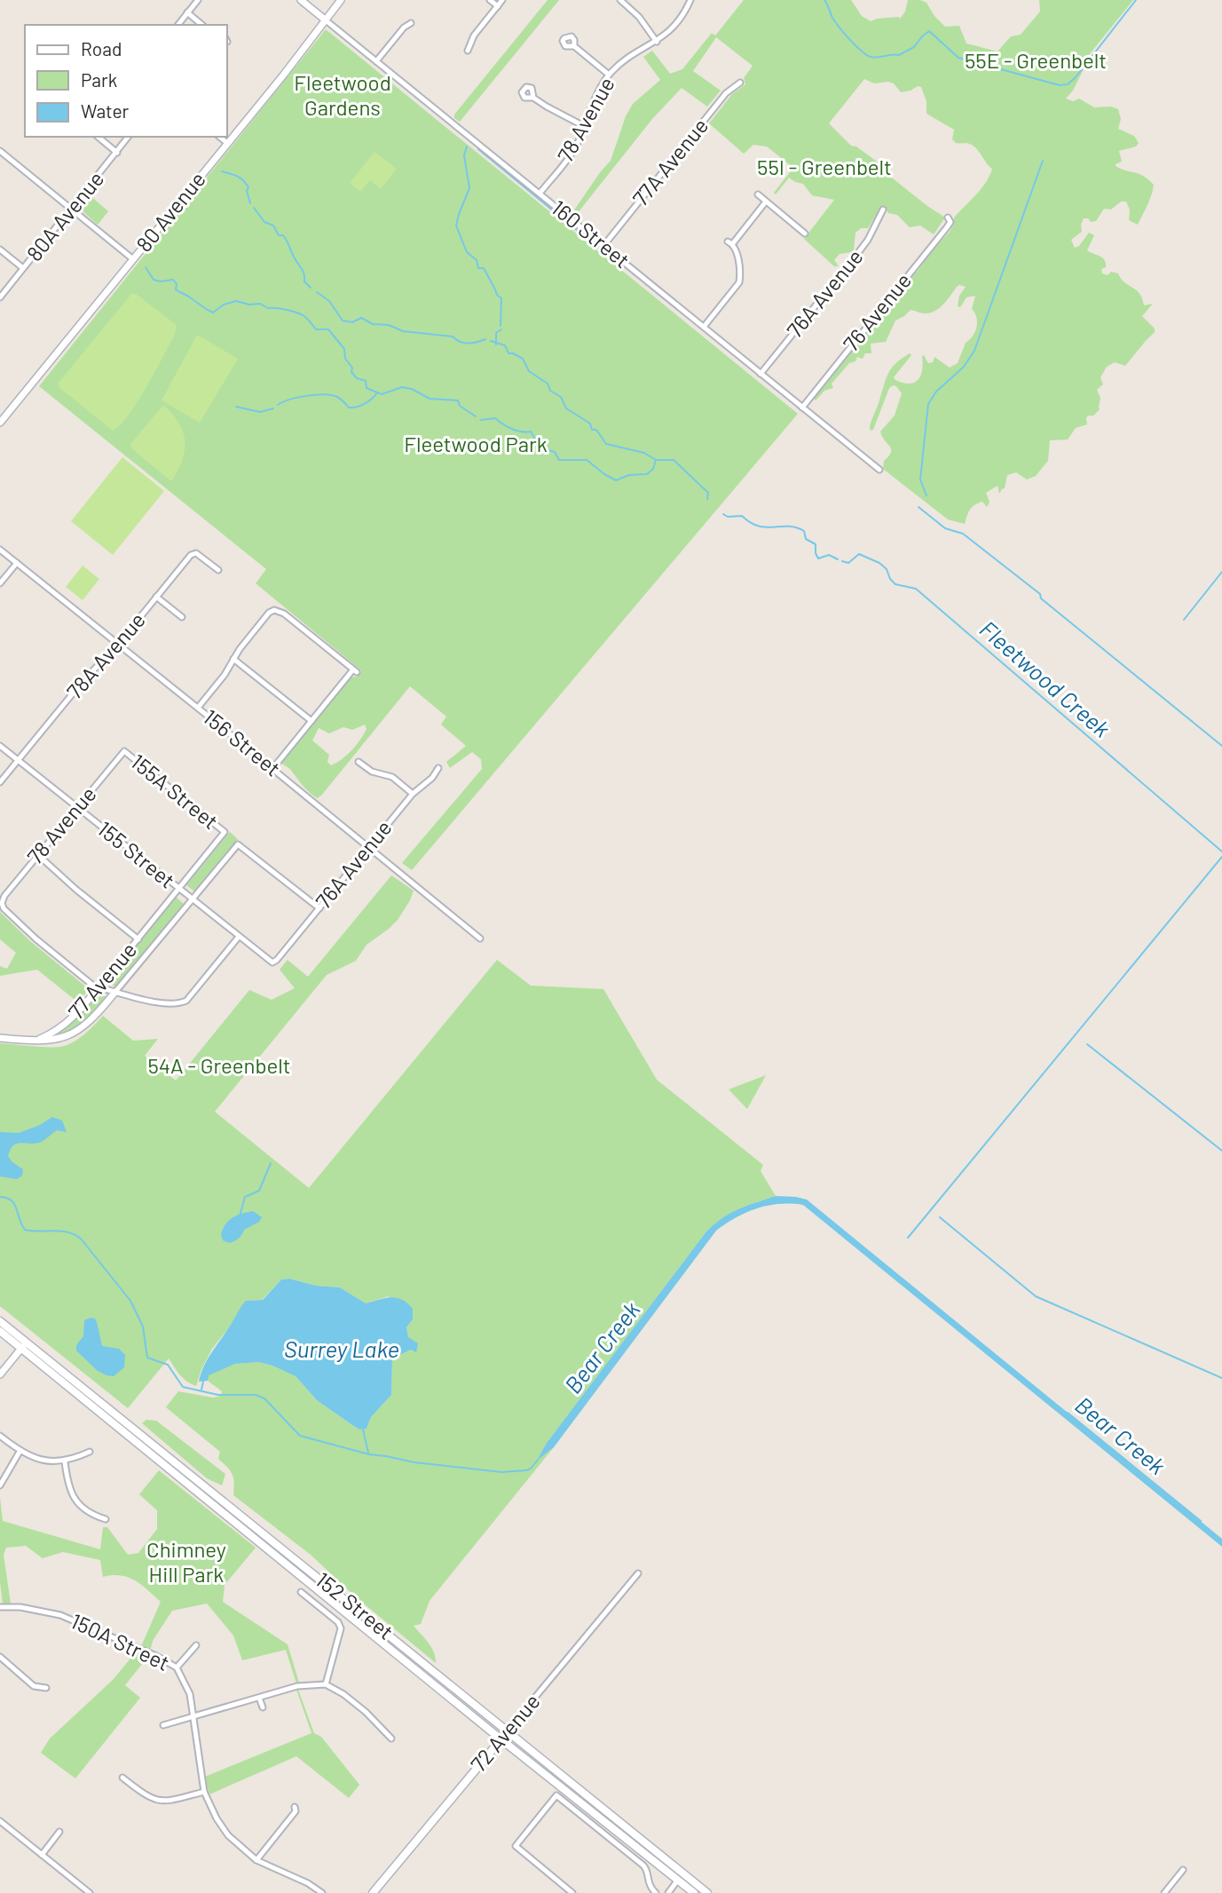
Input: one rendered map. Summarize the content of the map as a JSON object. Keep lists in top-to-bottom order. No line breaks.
{"streets":{"main road":["152 Street","72 Avenue"],"street":["78 Avenue","77A Avenue","80 Avenue","80A Avenue","160 Street","76A Avenue","76 Avenue","78A Avenue","156 Street","155A Street","155 Street","77 Avenue","150A Street"]},"crossings":[["78 Avenue","160 Street"],["78 Avenue","155A Street"],["78 Avenue","155 Street"],["78 Avenue","77 Avenue"],["77A Avenue","160 Street"],["80 Avenue","160 Street"],["160 Street","76A Avenue"],["160 Street","76 Avenue"],["76A Avenue","156 Street"],["76A Avenue","155A Street"],["76A Avenue","155 Street"],["78A Avenue","156 Street"],["78A Avenue","155 Street"],["155A Street","77 Avenue"],["155 Street","77 Avenue"],["152 Street","72 Avenue"]],"water":["Fleetwood Creek","Bear Creek","Surrey Lake"],"parks":["55E - Greenbelt","Fleetwood Gardens","55I - Greenbelt","Fleetwood Park","54A - Greenbelt","Chimney Hill Park"],"legend":["Road","Park","Water"]}
